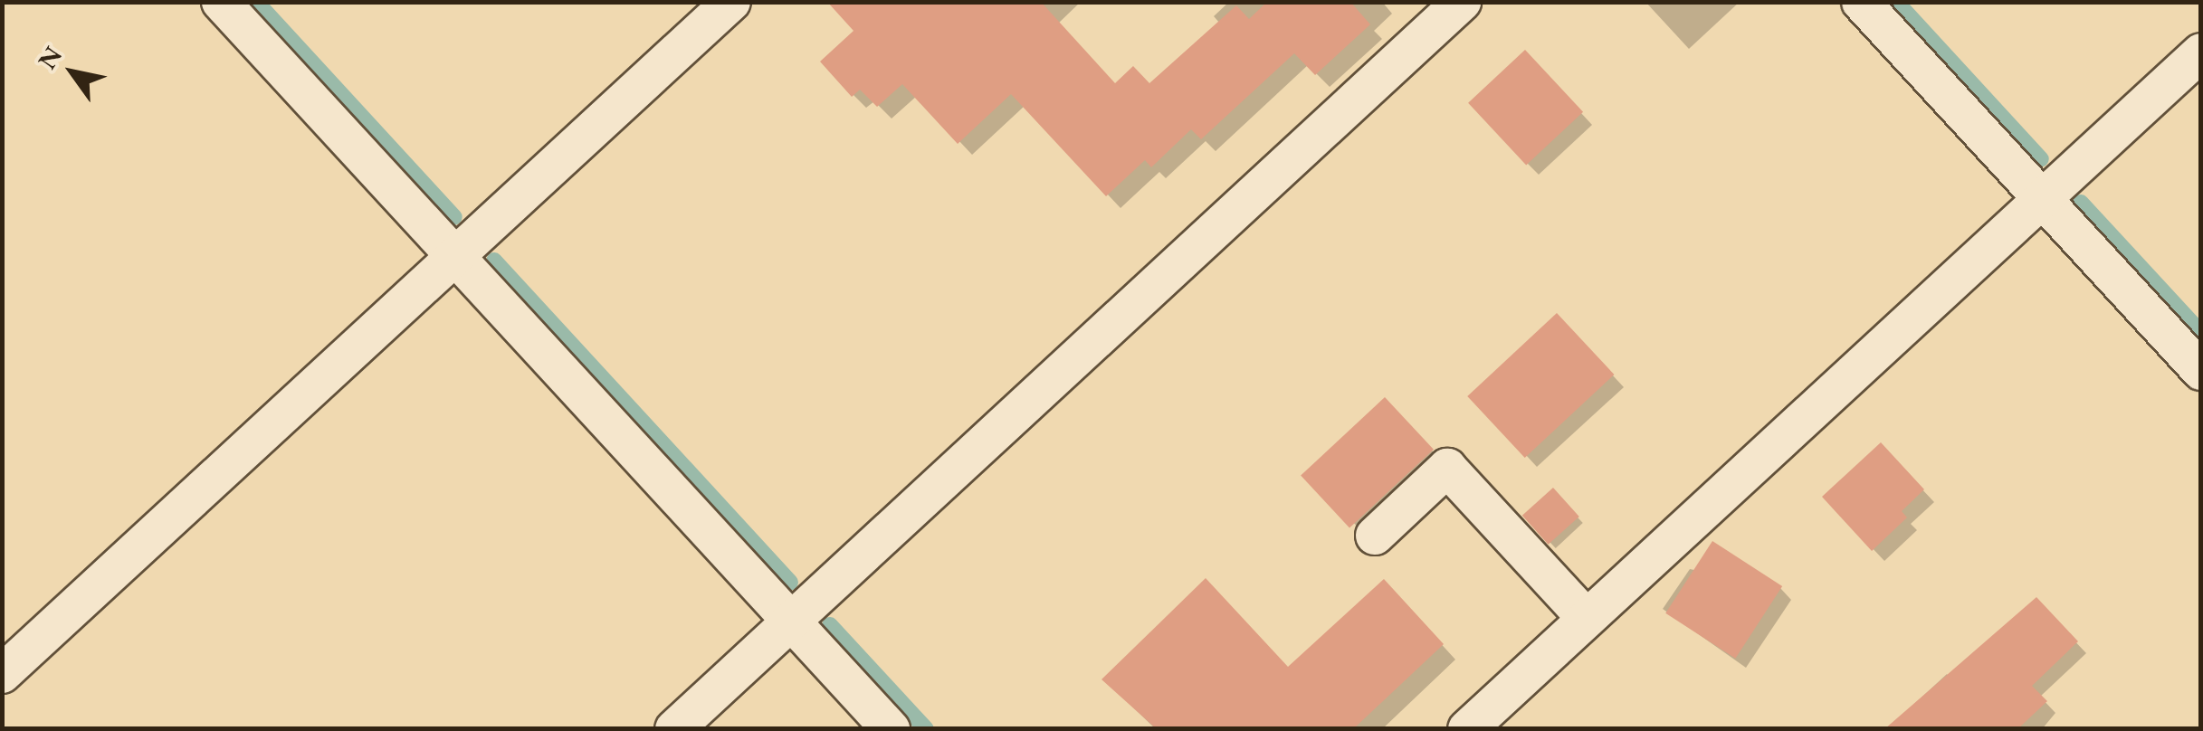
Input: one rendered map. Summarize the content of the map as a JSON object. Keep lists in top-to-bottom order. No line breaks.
{"north":"top left"}
